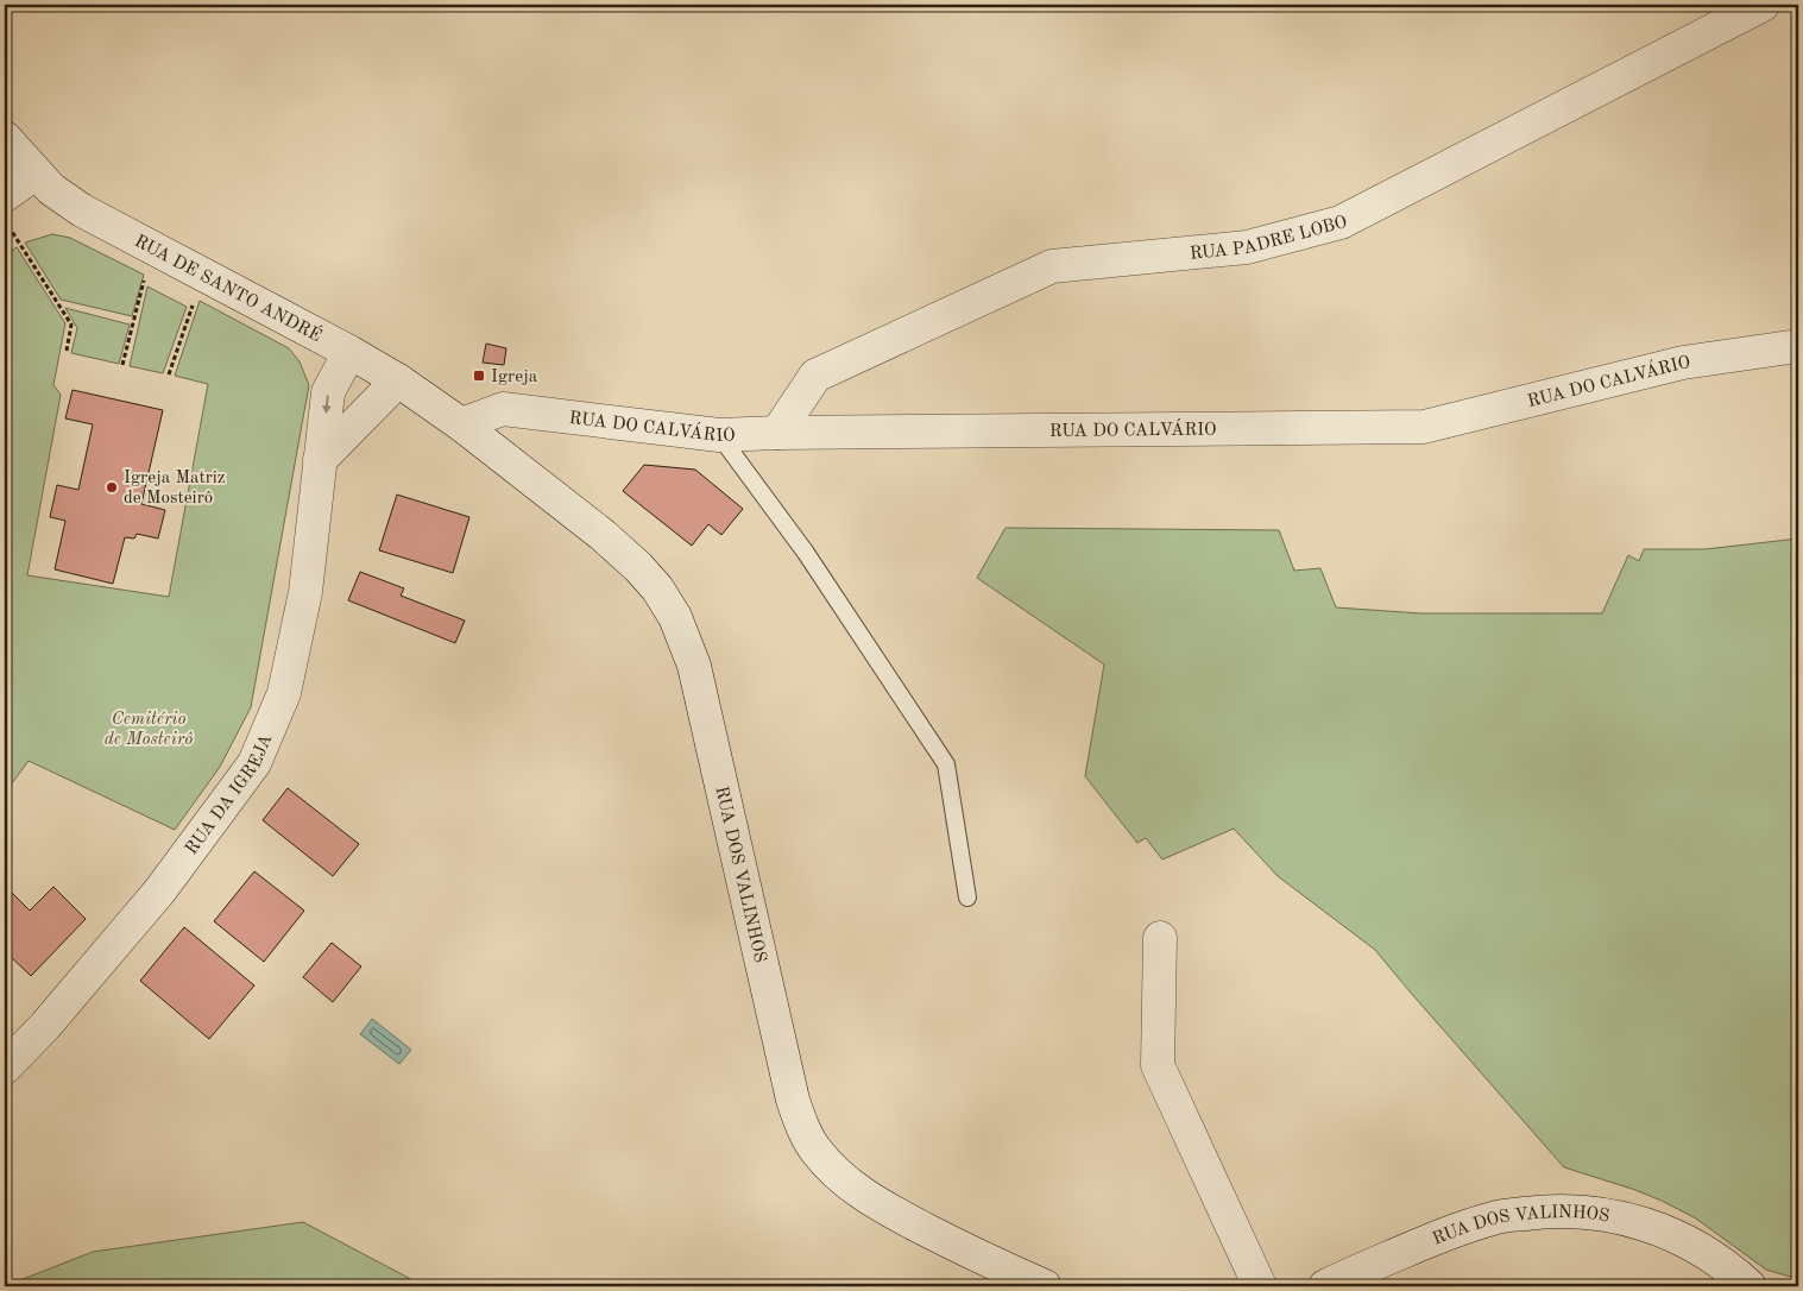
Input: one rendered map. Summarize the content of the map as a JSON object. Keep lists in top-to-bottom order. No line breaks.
{"streets":{"street":["RUA PADRE LOBO","RUA DE SANTO ANDRÉ","RUA DO CALVÁRIO","RUA DA IGREJA","RUA DOS VALINHOS"]},"crossings":[["RUA PADRE LOBO","RUA DO CALVÁRIO"],["RUA DE SANTO ANDRÉ","RUA DO CALVÁRIO"],["RUA DE SANTO ANDRÉ","RUA DA IGREJA"],["RUA DE SANTO ANDRÉ","RUA DOS VALINHOS"],["RUA DO CALVÁRIO","RUA DOS VALINHOS"]],"parks":["Cemitério de Mosteirô"],"places":{"transit":["Igreja"],"other":["Igreja Matriz de Mosteirô"]}}
